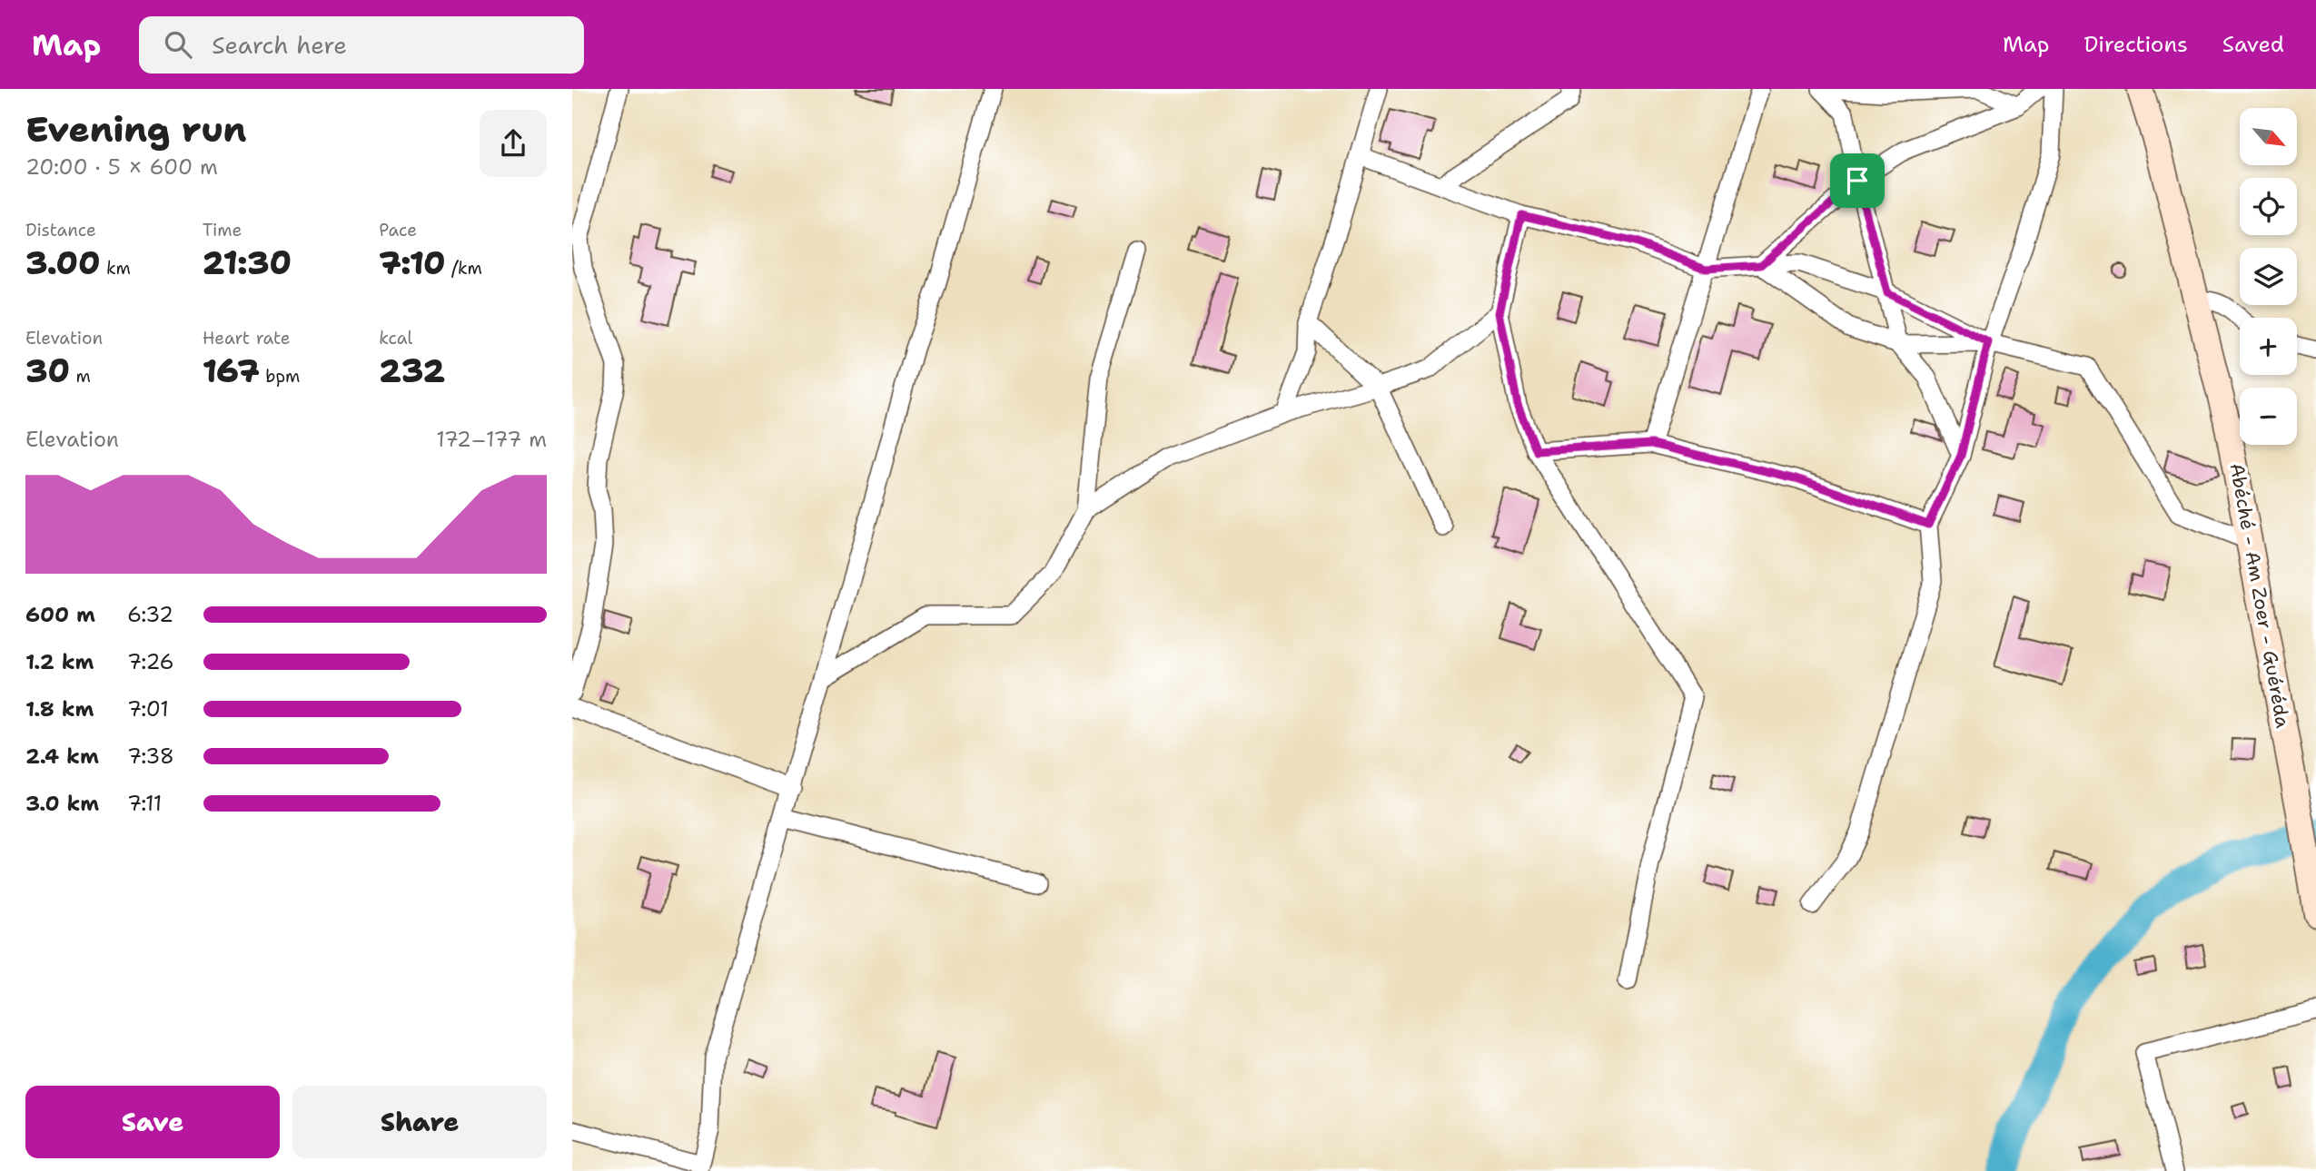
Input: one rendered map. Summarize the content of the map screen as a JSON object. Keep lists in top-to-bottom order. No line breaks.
{"streets":{"main road":["Abéché - Am Zoer - Guéréda"]},"north":"bottom right","page":{"header":"Map","search":"Search here","nav":["Map","Directions","Saved"],"heading":["Evening run","20:00 · 5 × 600 m"],"map_buttons":["+","−"],"stats":[["Distance","3.00 km"],["Time","21:30"],["Pace","7:10 /km"],["Elevation","30 m"],["Heart rate","167 bpm"],["kcal","232"]],"chart":["Elevation","172–177 m"],"list":[{"name":"600 m","note":"6:32"},{"name":"1.2 km","note":"7:26"},{"name":"1.8 km","note":"7:01"},{"name":"2.4 km","note":"7:38"},{"name":"3.0 km","note":"7:11"}],"buttons":["Save","Share"]}}
